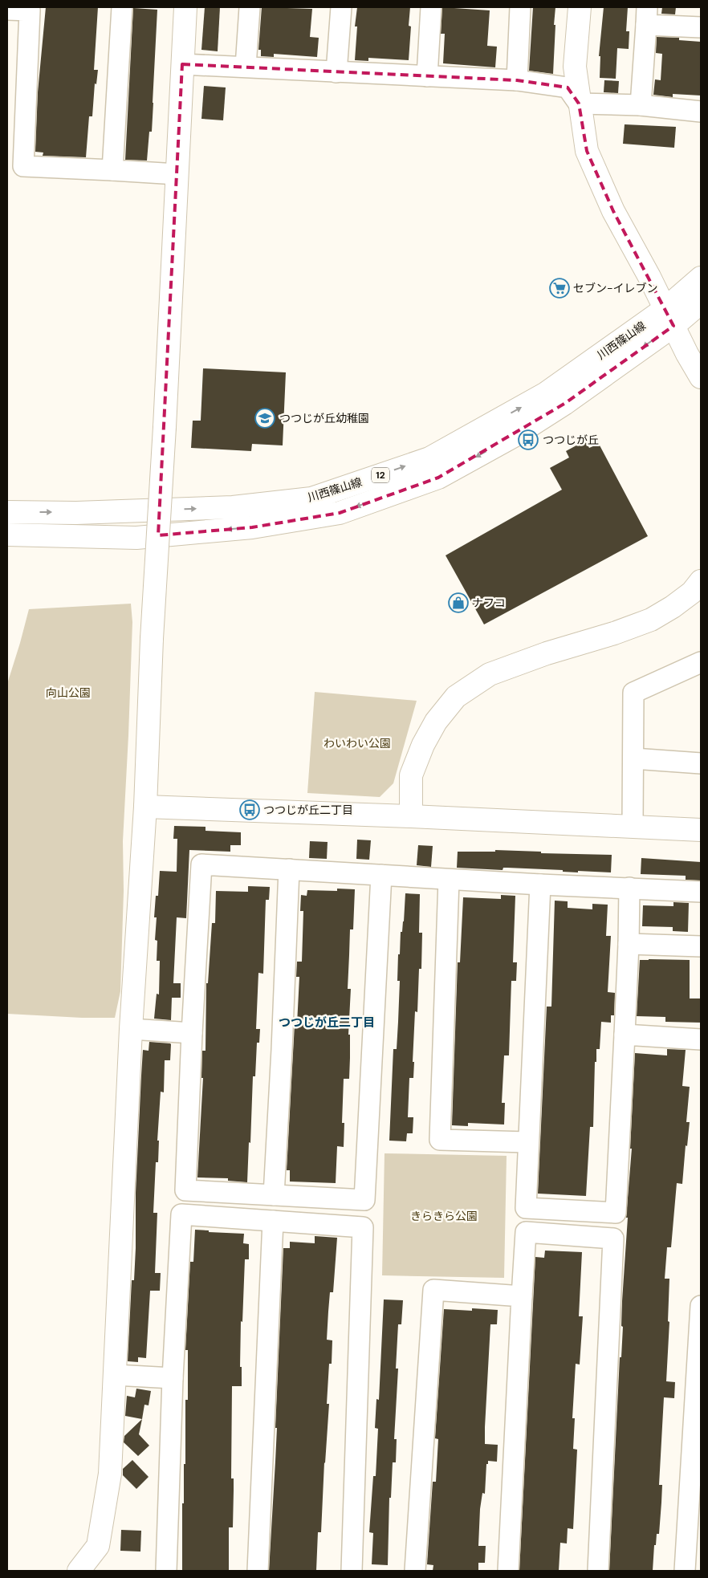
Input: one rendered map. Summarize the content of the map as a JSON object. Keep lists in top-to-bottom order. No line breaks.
{"streets":{"street":["川西篠山線","12"]},"districts":["つつじが丘二丁目"],"parks":["向山公園","わいわい公園","きらきら公園"],"places":{"supermarket":["セブン-イレブン"],"school or university":["つつじが丘幼稚園"],"bus stop":["つつじが丘","つつじが丘二丁目"],"shop":["ナフコ"]}}
